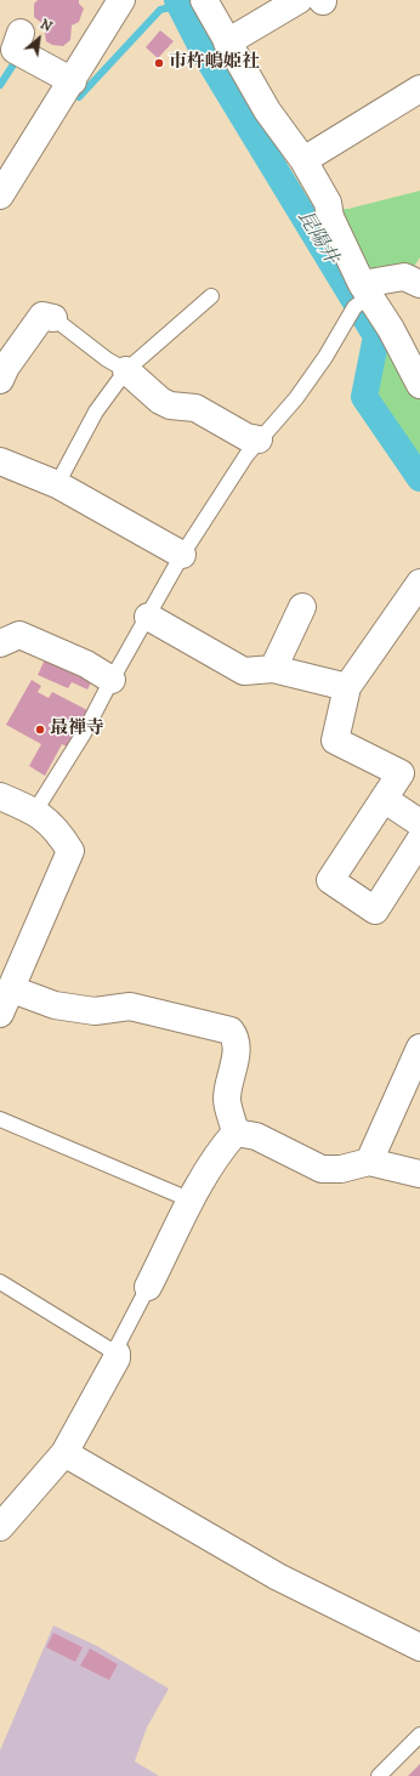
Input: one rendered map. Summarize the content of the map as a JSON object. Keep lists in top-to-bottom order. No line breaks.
{"water":["昆陽井"],"places":["市杵嶋姫社","最禅寺"],"north":"top right"}
